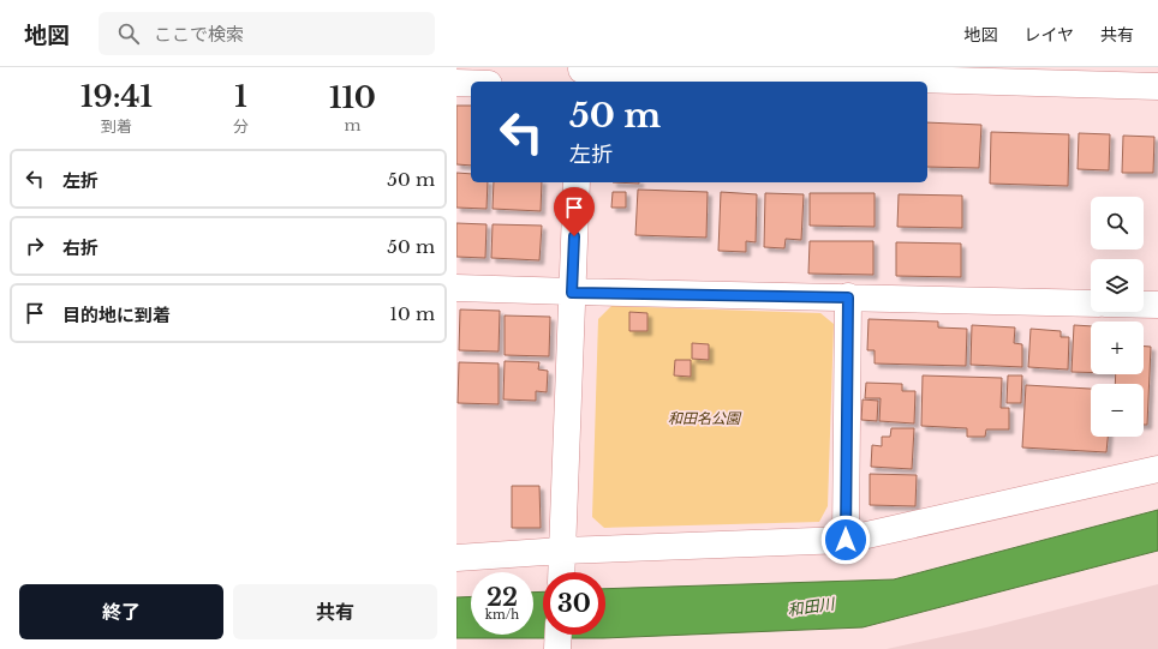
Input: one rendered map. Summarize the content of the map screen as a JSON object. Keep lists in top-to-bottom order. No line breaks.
{"water":["和田川"],"parks":["和田名公園"],"page":{"header":"地図","search":"ここで検索","nav":["地図","レイヤ","共有"],"eta":["19:41","到着","1","分","110","m"],"turn":["50 m","左折"],"list":[{"name":"左折","value":"50 m"},{"name":"右折","value":"50 m"},{"name":"目的地に到着","value":"10 m"}],"map_buttons":["+","−"],"speed":"22 km/h","limit":"30","buttons":["終了","共有"]}}
